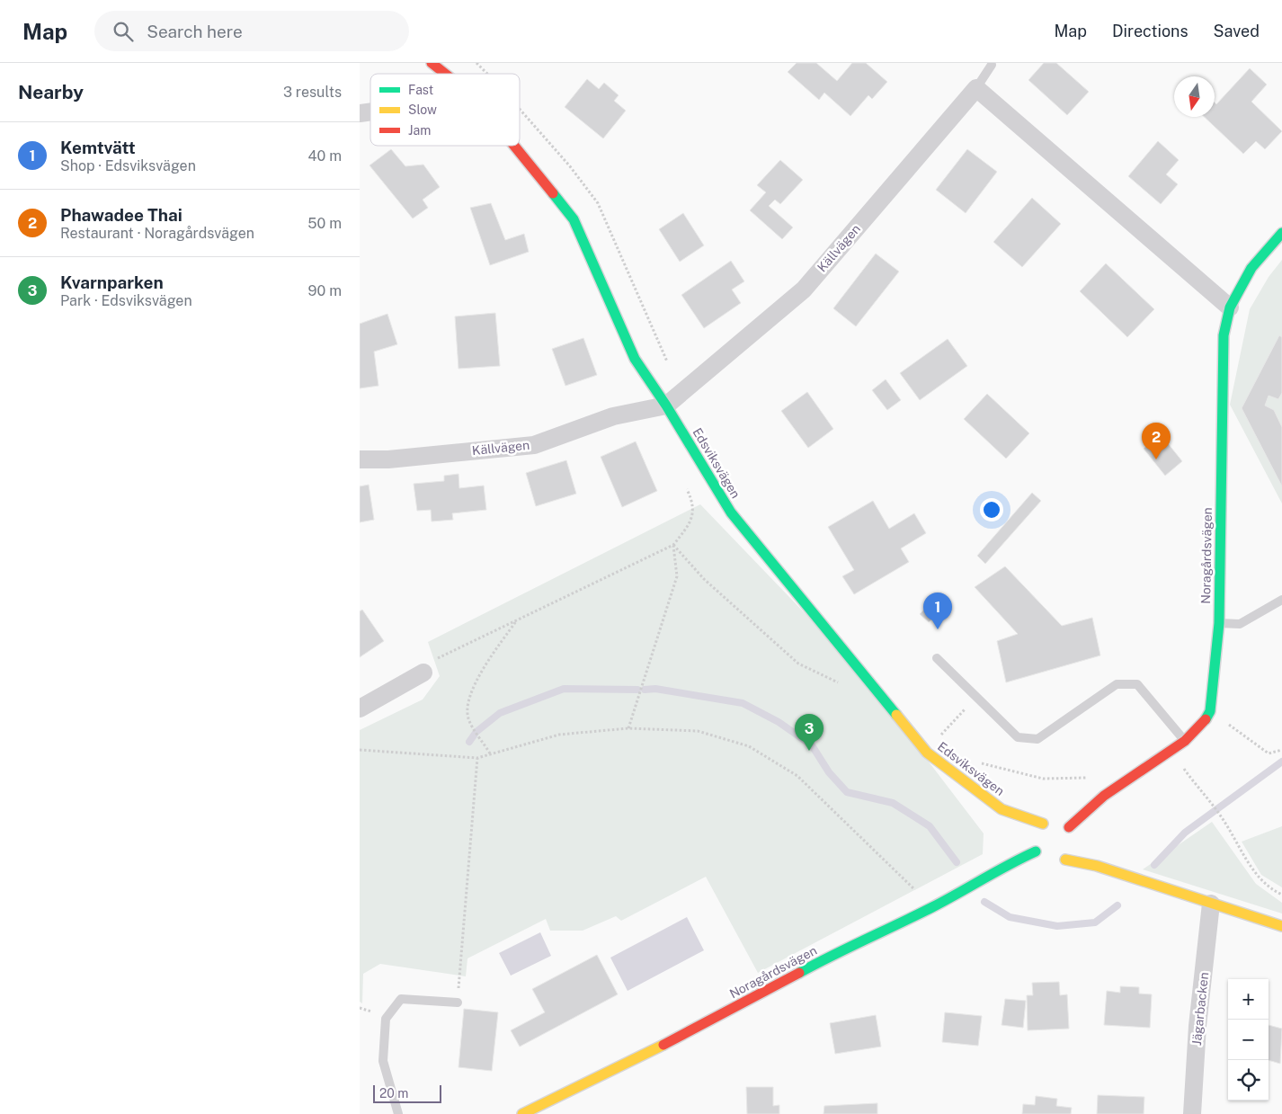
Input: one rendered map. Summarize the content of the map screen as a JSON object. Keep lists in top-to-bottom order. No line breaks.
{"streets":{"street":["Källvägen","Edsviksvägen","Noragårdsvägen","Jägarbacken"]},"crossings":[["Källvägen","Edsviksvägen"],["Edsviksvägen","Noragårdsvägen"]],"legend":["Fast","Slow","Jam"],"scale_bar":"20 m","north":"bottom","page":{"header":"Map","search":"Search here","nav":["Map","Directions","Saved"],"heading":["Nearby","3 results"],"list":[{"mark":"1","name":"Kemtvätt","note":"Shop · Edsviksvägen","value":"40 m"},{"mark":"2","name":"Phawadee Thai","note":"Restaurant · Noragårdsvägen","value":"50 m"},{"mark":"3","name":"Kvarnparken","note":"Park · Edsviksvägen","value":"90 m"}],"pins":["2","1","3"],"map_buttons":["+","−"],"scale":"20 m"}}
